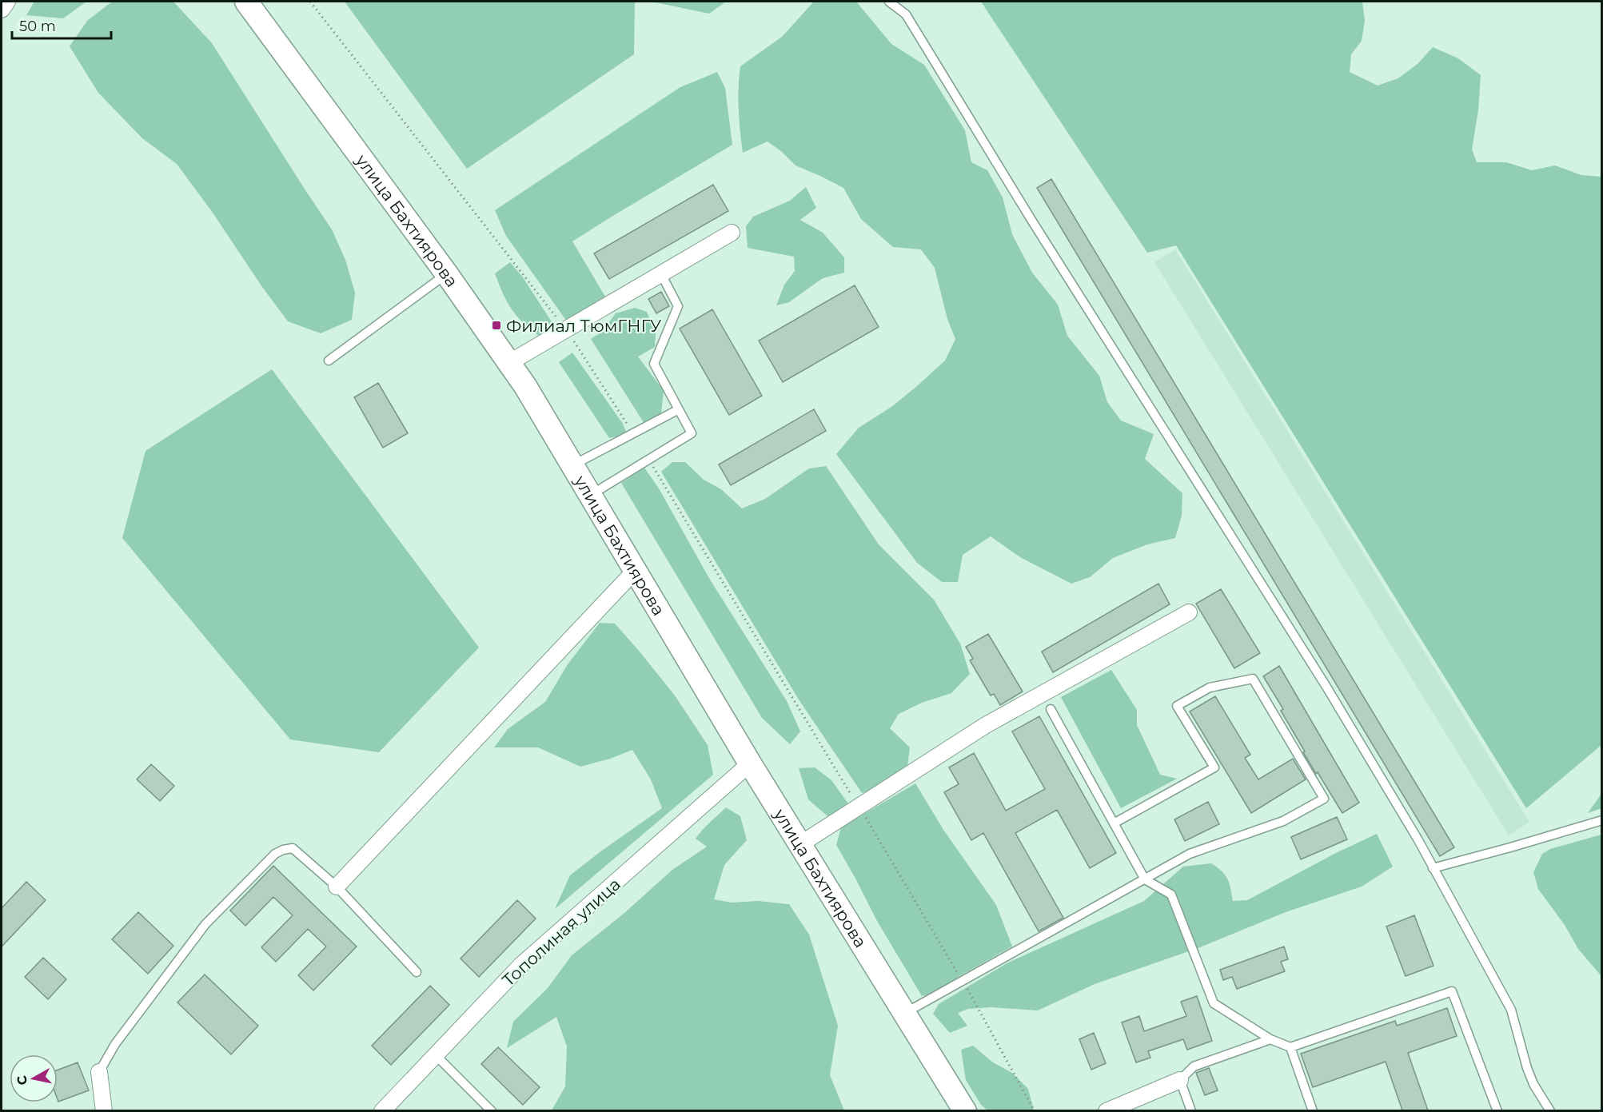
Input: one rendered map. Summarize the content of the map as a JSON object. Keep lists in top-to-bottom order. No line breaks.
{"streets":{"main road":["улица Бахтиярова"],"street":["Тополиная улица"]},"crossings":[["улица Бахтиярова","Тополиная улица"]],"places":{"transit":["Филиал ТюмГНГУ"]},"scale_bar":"50 m","north":"left"}
